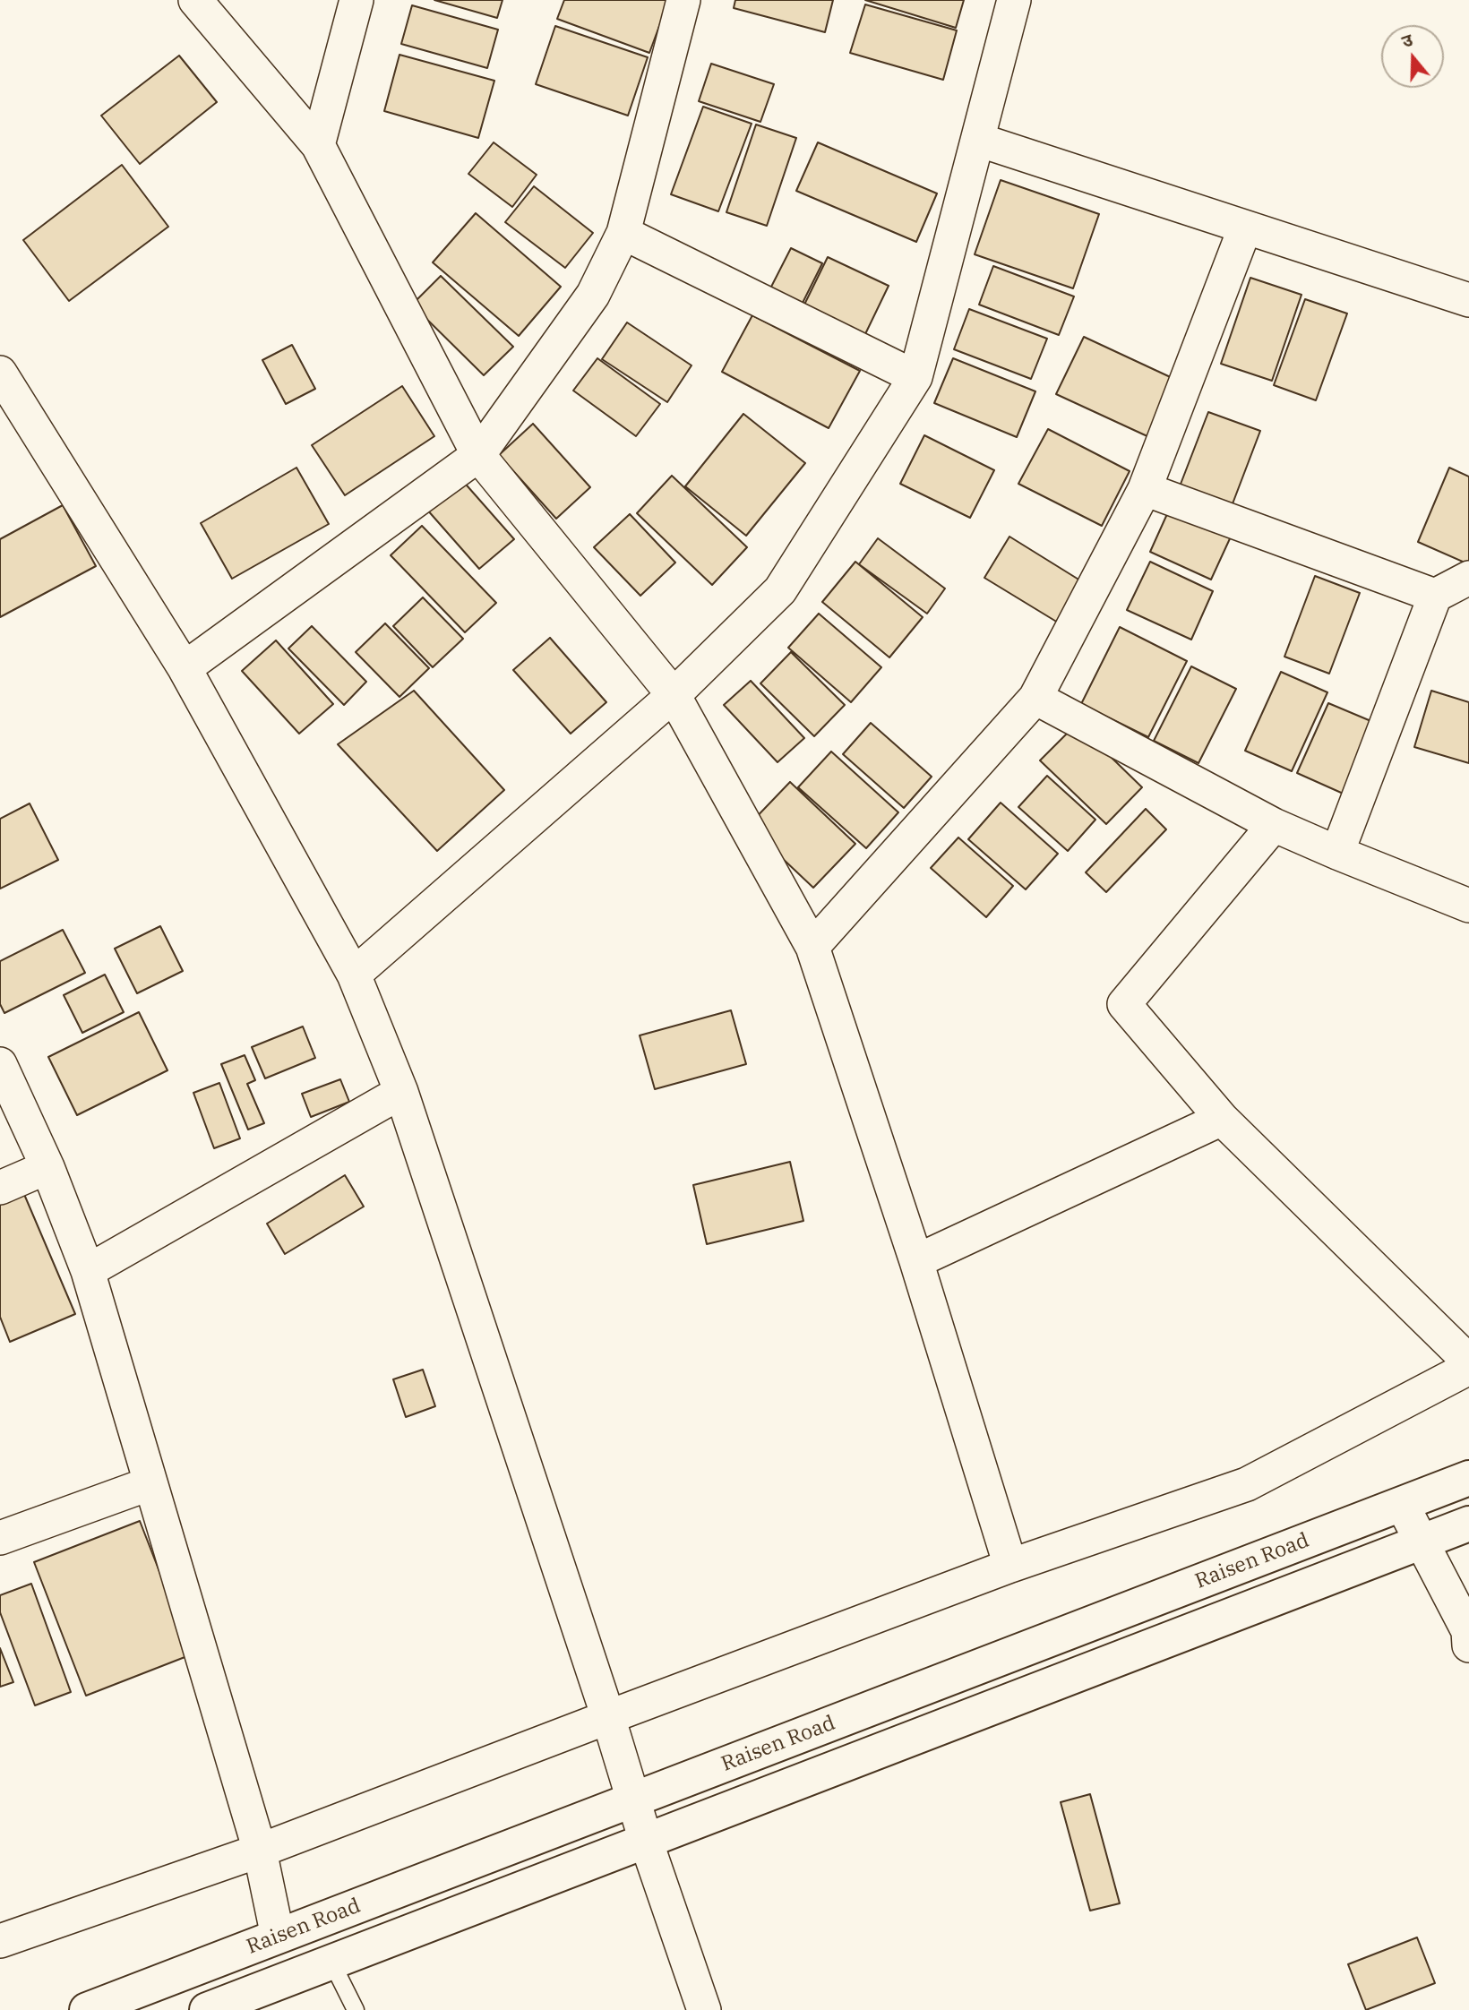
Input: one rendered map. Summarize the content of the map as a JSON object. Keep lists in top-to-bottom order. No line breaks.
{"streets":{"main road":["Raisen Road"]},"north":"top"}
